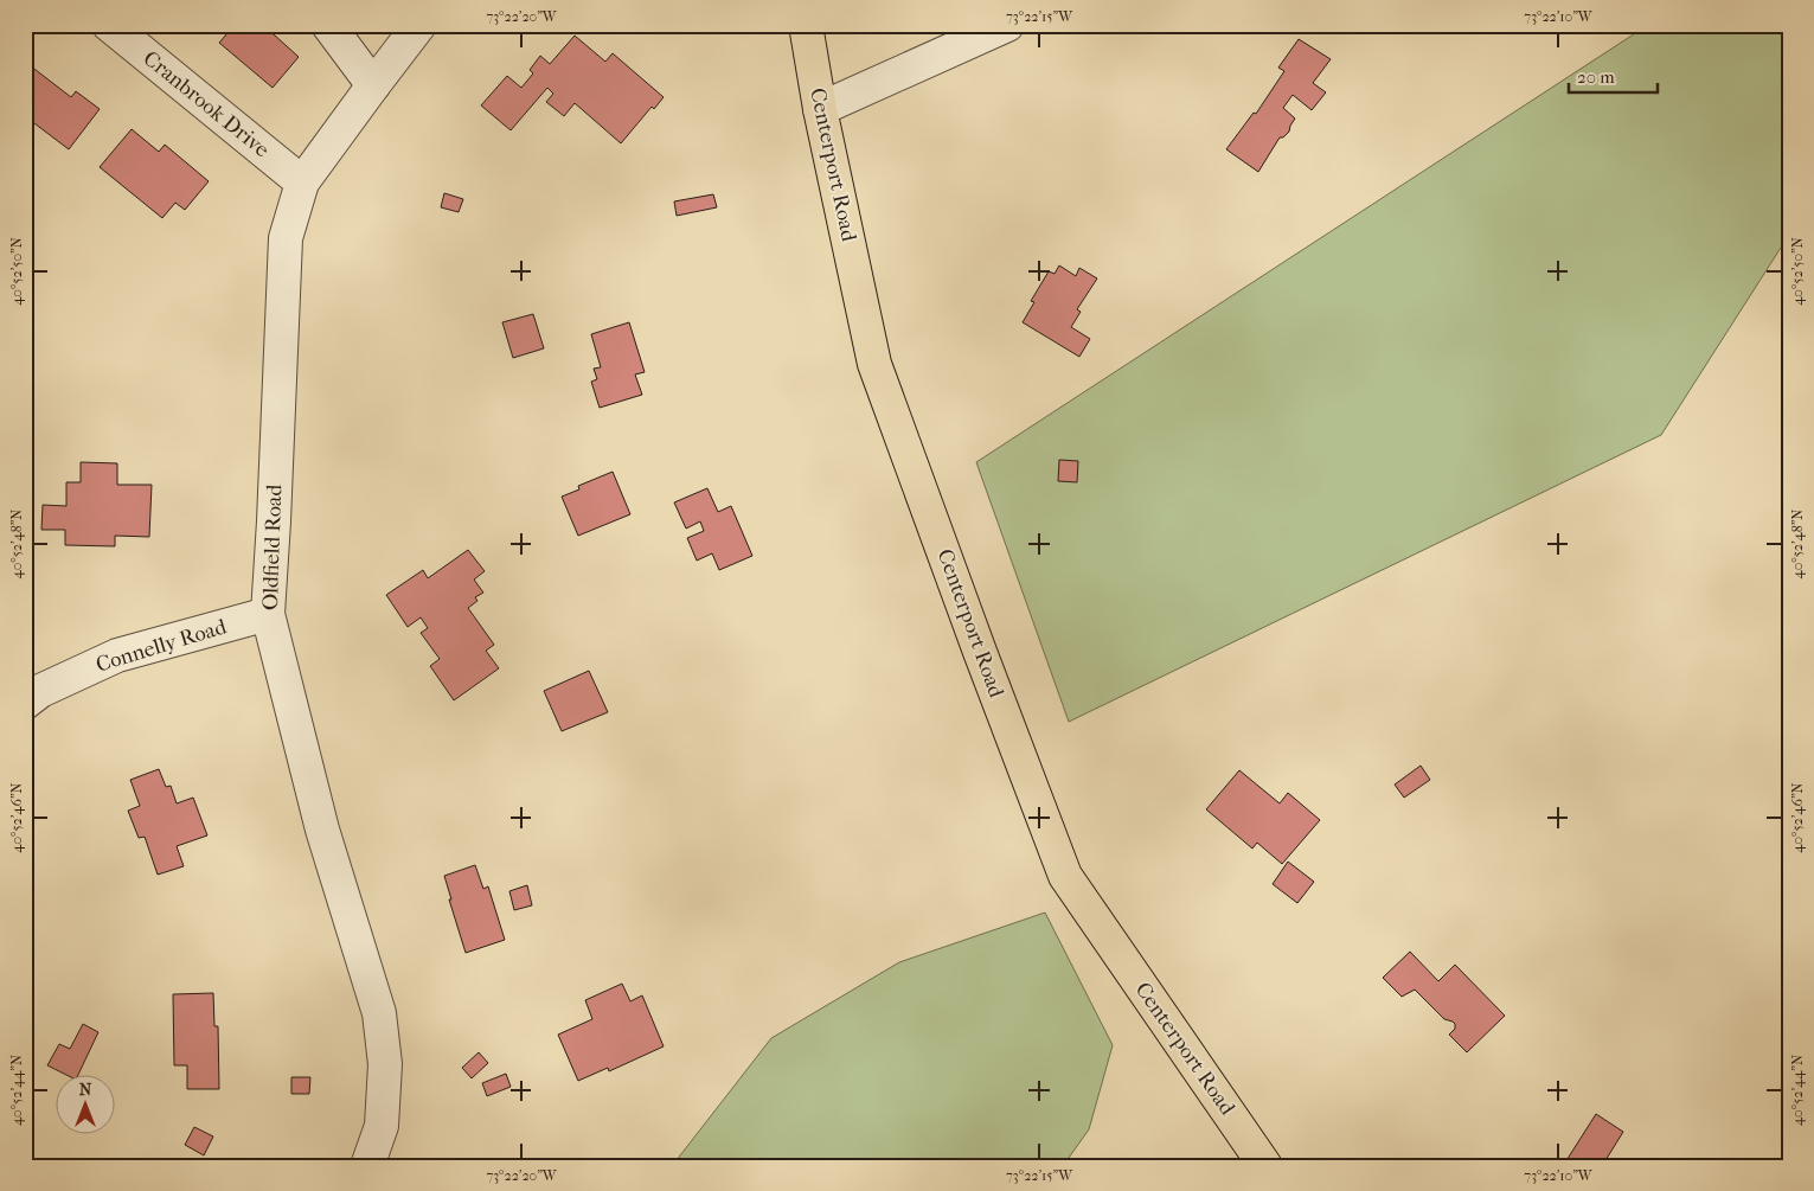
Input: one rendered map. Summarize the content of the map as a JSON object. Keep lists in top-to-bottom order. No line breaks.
{"streets":{"main road":["Centerport Road"],"street":["Cranbrook Drive","Oldfield Road","Connelly Road"]},"crossings":[["Cranbrook Drive","Oldfield Road"],["Oldfield Road","Connelly Road"]],"scale_bar":"20 m","north":"top","coordinates":["73°22'20\"W","73°22'15\"W","73°22'10\"W","40°52'50\"N","40°52'48\"N","40°52'46\"N","40°52'44\"N"]}
